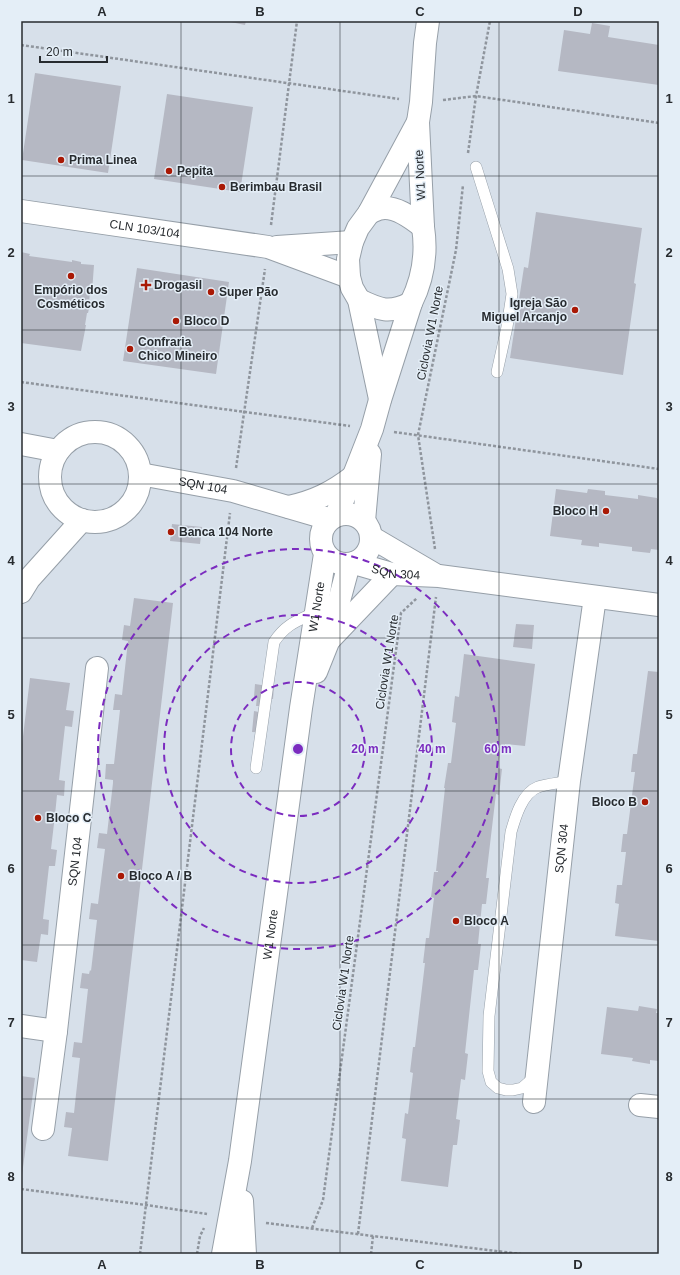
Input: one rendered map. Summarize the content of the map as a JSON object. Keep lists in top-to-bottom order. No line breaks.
{"streets":{"street":["W1 Norte","CLN 103/104","SQN 104","SQN 304"],"path":["Ciclovia W1 Norte"]},"crossings":[["W1 Norte","CLN 103/104"],["W1 Norte","SQN 104"],["W1 Norte","SQN 304"],["Ciclovia W1 Norte","SQN 304"],["SQN 104","SQN 304"]],"places":{"other":["Prima Linea","Pepita","Berimbau Brasil","Empório dos Cosméticos","Super Pão","Igreja São Miguel Arcanjo","Bloco D","Confraria Chico Mineiro","Bloco H","Banca 104 Norte","Bloco B","Bloco C","Bloco A / B","Bloco A"],"health":["Drogasil"]},"scale_bar":"20 m","grid":{"columns":["A","B","C","D"],"rows":["1","2","3","4","5","6","7","8"]},"rings":["20 m","40 m","60 m"]}
